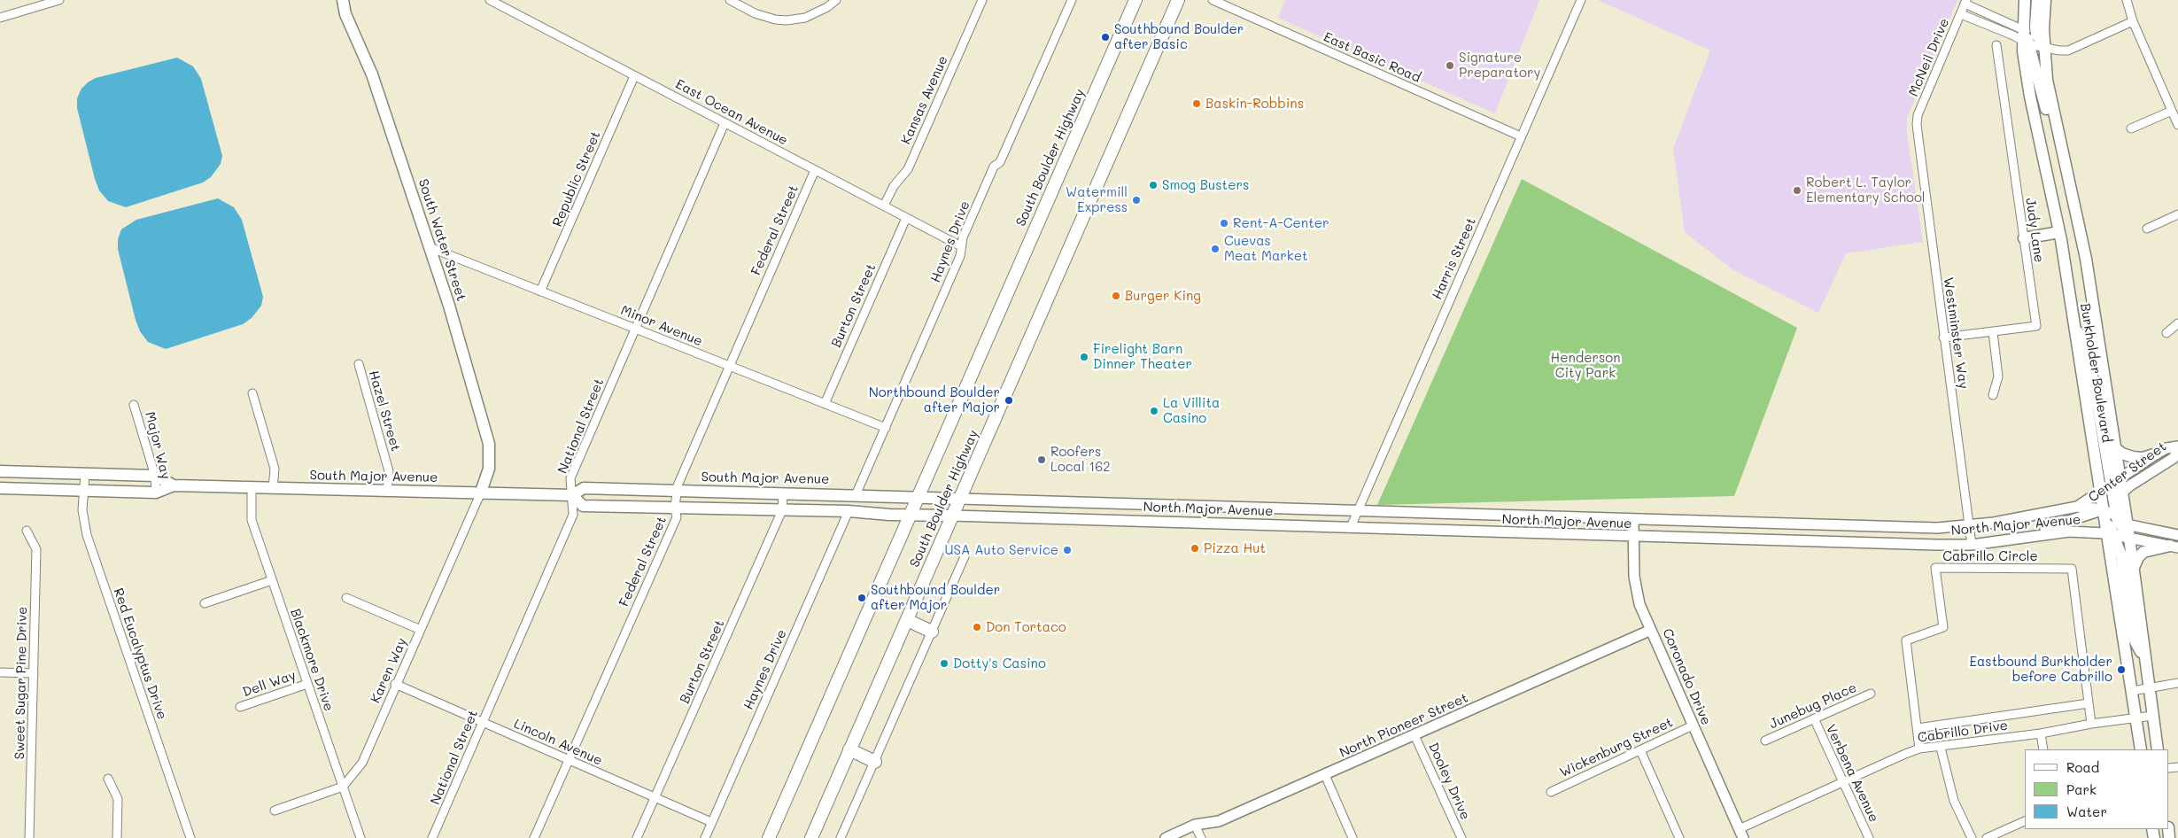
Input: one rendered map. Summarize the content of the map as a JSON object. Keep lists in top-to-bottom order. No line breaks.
{"streets":{"main road":["South Boulder Highway","South Water Street","Burkholder Boulevard","South Major Avenue"],"street":["East Basic Road","McNeil Drive","Kansas Avenue","East Ocean Avenue","Republic Street","Federal Street","Judy Lane","Haynes Drive","Harris Street","Burton Street","Minor Avenue","Westminster Way","Hazel Street","National Street","Major Way","Center Street","North Major Avenue","Cabrillo Circle","Red Eucalyptus Drive","Blackmore Drive","Karen Way","Coronado Drive","Sweet Sugar Pine Drive","Dell Way","Junebug Place","North Pioneer Street","Cabrillo Drive","Lincoln Avenue","Wickenburg Street","Verbena Avenue","Dooley Drive"]},"crossings":[["East Basic Road","Harris Street"],["McNeil Drive","Westminster Way"],["Kansas Avenue","East Ocean Avenue"],["East Ocean Avenue","Republic Street"],["East Ocean Avenue","Federal Street"],["East Ocean Avenue","Haynes Drive"],["East Ocean Avenue","Burton Street"],["East Ocean Avenue","National Street"],["South Boulder Highway","South Major Avenue"],["South Boulder Highway","North Major Avenue"],["Republic Street","Minor Avenue"],["Federal Street","Minor Avenue"],["Federal Street","South Major Avenue"],["Federal Street","Lincoln Avenue"],["Judy Lane","Westminster Way"],["South Water Street","Minor Avenue"],["South Water Street","South Major Avenue"],["South Water Street","Karen Way"],["Haynes Drive","Minor Avenue"],["Haynes Drive","South Major Avenue"],["Haynes Drive","Lincoln Avenue"],["Harris Street","North Major Avenue"],["Burton Street","Minor Avenue"],["Burton Street","South Major Avenue"],["Burton Street","Lincoln Avenue"],["Minor Avenue","National Street"],["Westminster Way","North Major Avenue"],["Burkholder Boulevard","Center Street"],["Burkholder Boulevard","North Major Avenue"],["Burkholder Boulevard","Cabrillo Drive"],["Hazel Street","South Major Avenue"],["National Street","South Major Avenue"],["National Street","Lincoln Avenue"],["Major Way","South Major Avenue"],["Center Street","North Major Avenue"],["South Major Avenue","North Major Avenue"],["South Major Avenue","Red Eucalyptus Drive"],["South Major Avenue","Blackmore Drive"],["South Major Avenue","Karen Way"],["North Major Avenue","Coronado Drive"],["Cabrillo Circle","Cabrillo Drive"],["Blackmore Drive","Karen Way"],["Blackmore Drive","Dell Way"],["Karen Way","Lincoln Avenue"],["Coronado Drive","North Pioneer Street"],["Coronado Drive","Cabrillo Drive"],["Coronado Drive","Wickenburg Street"],["Junebug Place","Verbena Avenue"],["North Pioneer Street","Dooley Drive"],["Cabrillo Drive","Verbena Avenue"]],"parks":["Henderson City Park"],"places":["Southbound Boulder after Basic","Signature Preparatory","Baskin-Robbins","Smog Busters","Robert L. Taylor Elementary School","Watermill Express","Rent-A-Center","Cuevas Meat Market","Burger King","Firelight Barn Dinner Theater","Northbound Boulder after Major","La Villita Casino","Roofers Local 162","Pizza Hut","USA Auto Service","Southbound Boulder after Major","Don Tortaco","Dotty's Casino","Eastbound Burkholder before Cabrillo"],"legend":["Road","Park","Water"]}
